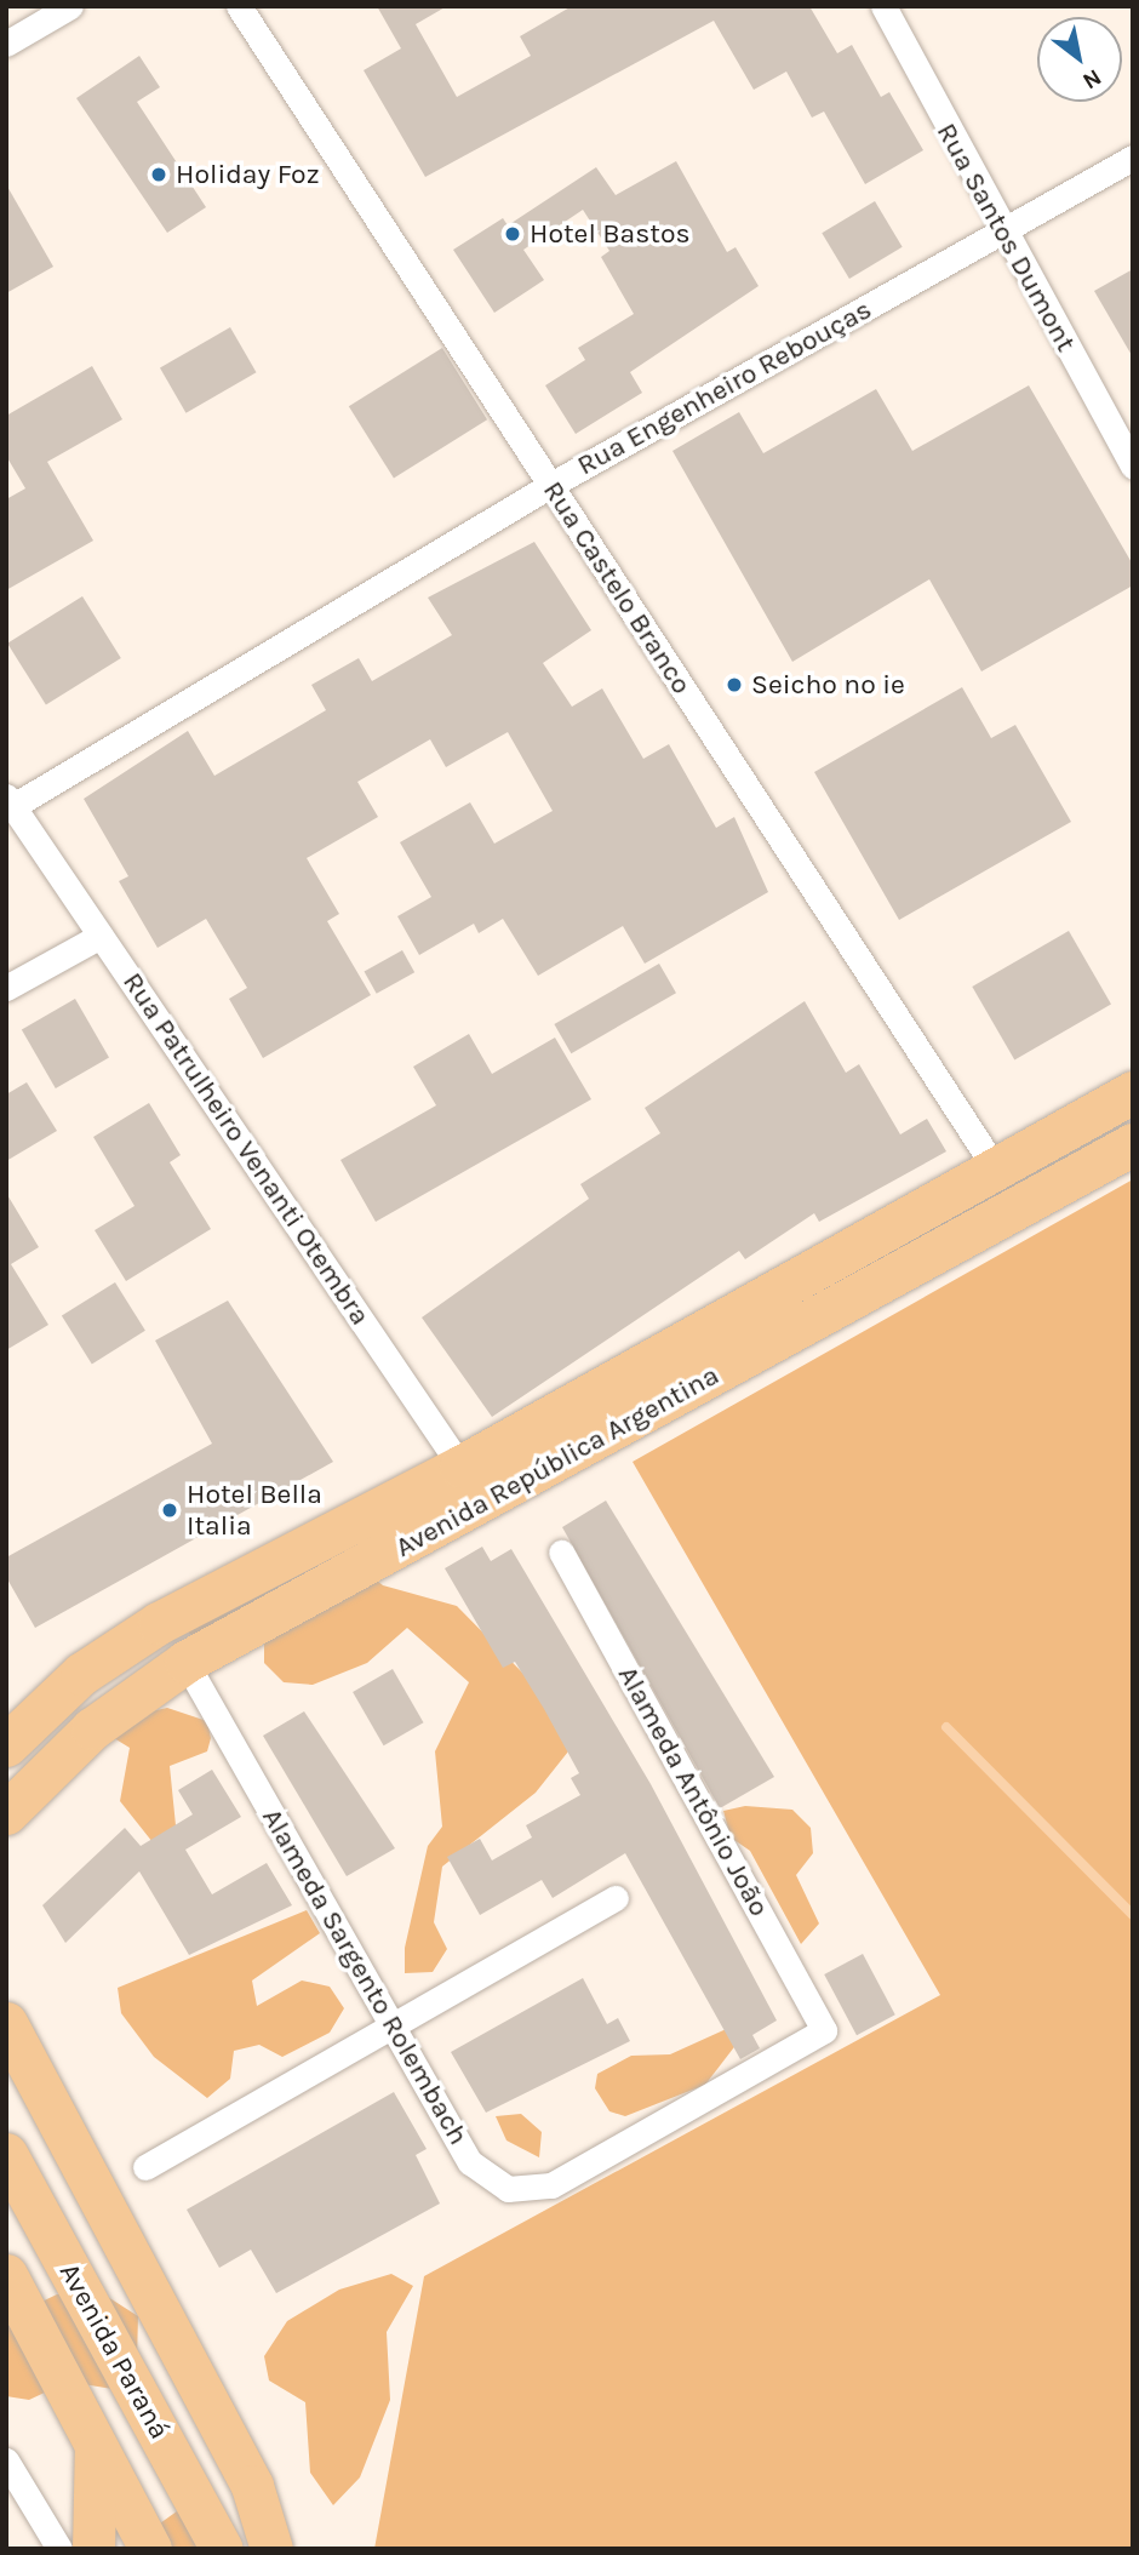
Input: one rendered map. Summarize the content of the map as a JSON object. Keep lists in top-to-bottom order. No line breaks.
{"streets":{"main road":["Avenida República Argentina","Avenida Paraná"],"street":["Rua Santos Dumont","Rua Engenheiro Rebouças","Rua Castelo Branco","Rua Patrulheiro Venanti Otembra","Alameda Antônio João","Alameda Sargento Rolembach"]},"crossings":[["Rua Santos Dumont","Rua Engenheiro Rebouças"],["Rua Engenheiro Rebouças","Rua Castelo Branco"],["Rua Engenheiro Rebouças","Rua Patrulheiro Venanti Otembra"],["Rua Castelo Branco","Avenida República Argentina"],["Rua Patrulheiro Venanti Otembra","Avenida República Argentina"],["Avenida República Argentina","Alameda Sargento Rolembach"],["Alameda Antônio João","Alameda Sargento Rolembach"]],"places":["Holiday Foz","Hotel Bastos","Seicho no ie","Hotel Bella Italia"],"north":"bottom right"}
